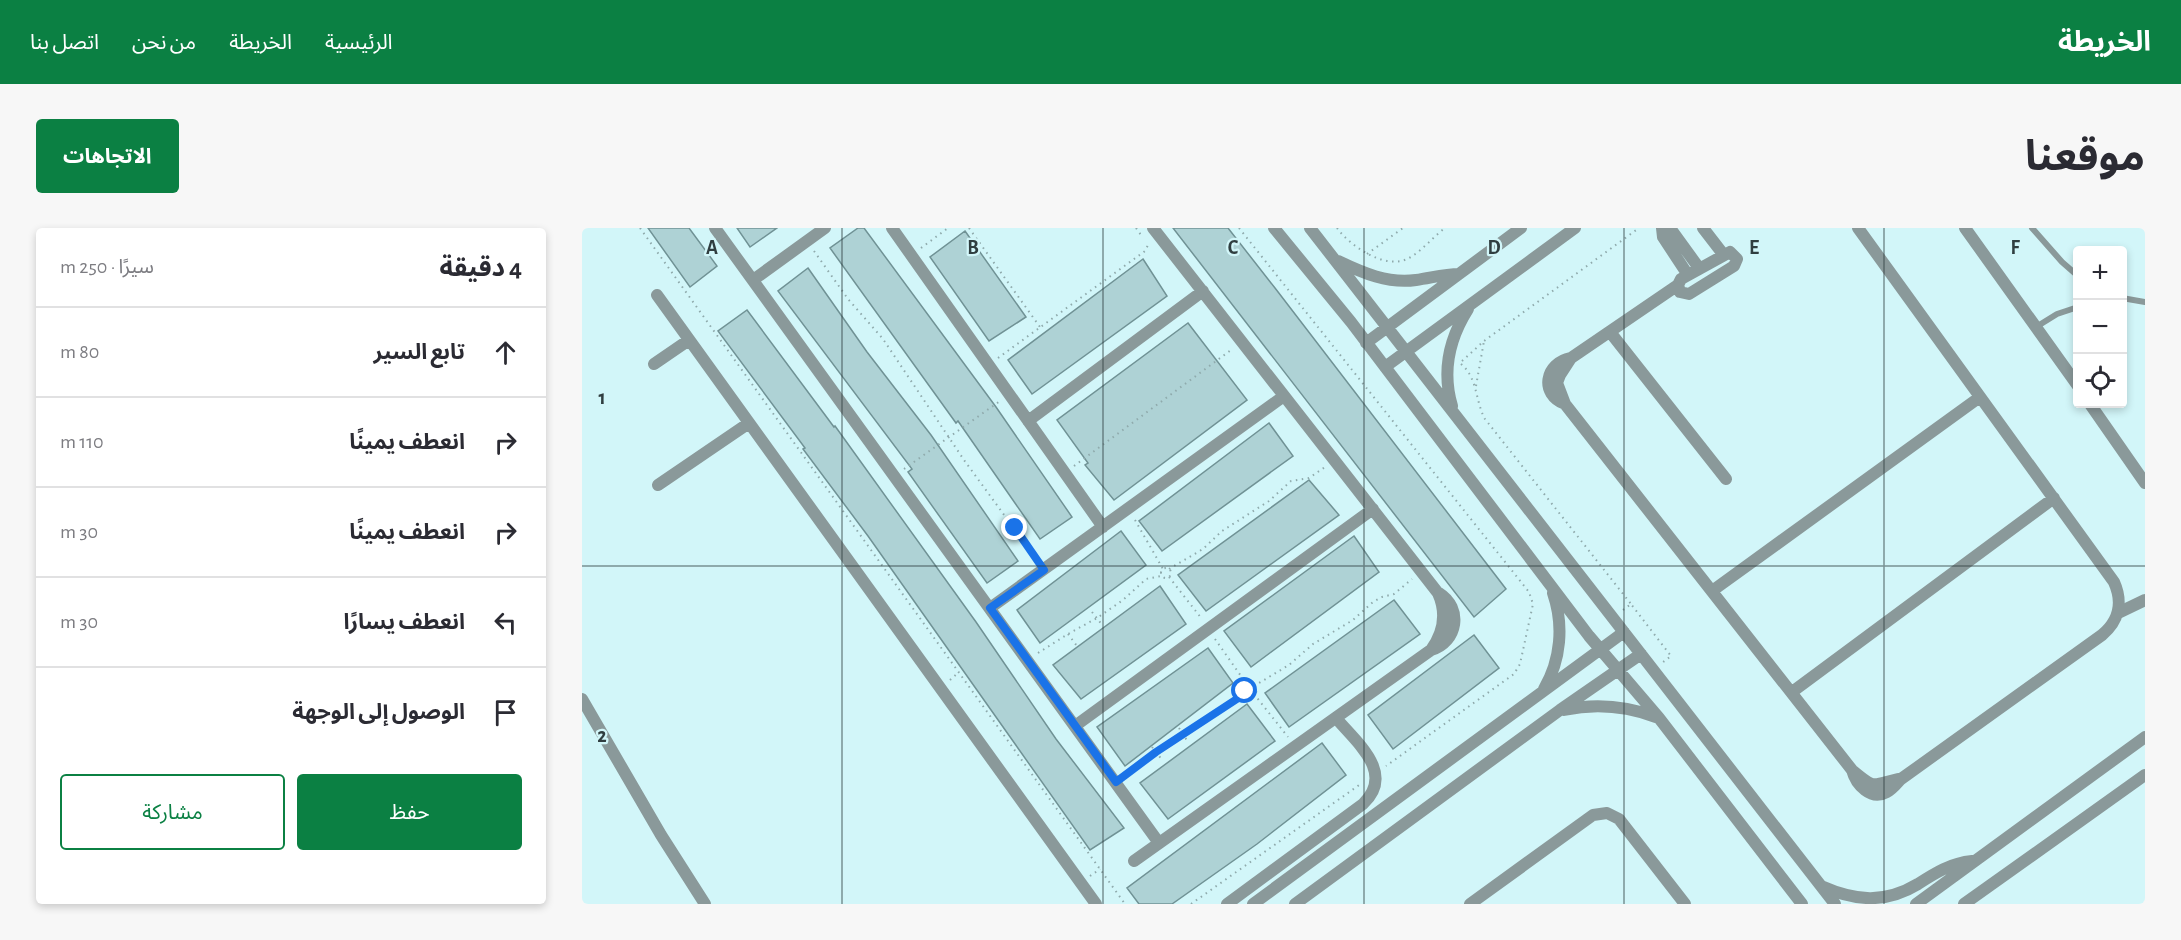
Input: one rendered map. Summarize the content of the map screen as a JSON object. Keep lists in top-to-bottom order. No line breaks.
{"page":{"header":"الخريطة","nav":["الرئيسية","الخريطة","من نحن","اتصل بنا"],"title":"موقعنا","buttons":["الاتجاهات",["حفظ","مشاركة"]],"heading":["4 دقيقة","سيرًا · 250 m"],"map_buttons":["+","−"],"list":[["تابع السير","80 m"],["انعطف يمينًا","110 m"],["انعطف يمينًا","30 m"],["انعطف يسارًا","30 m"],"الوصول إلى الوجهة"]},"grid":{"columns":["A","B","C","D","E","F"],"rows":["1","2"]}}
